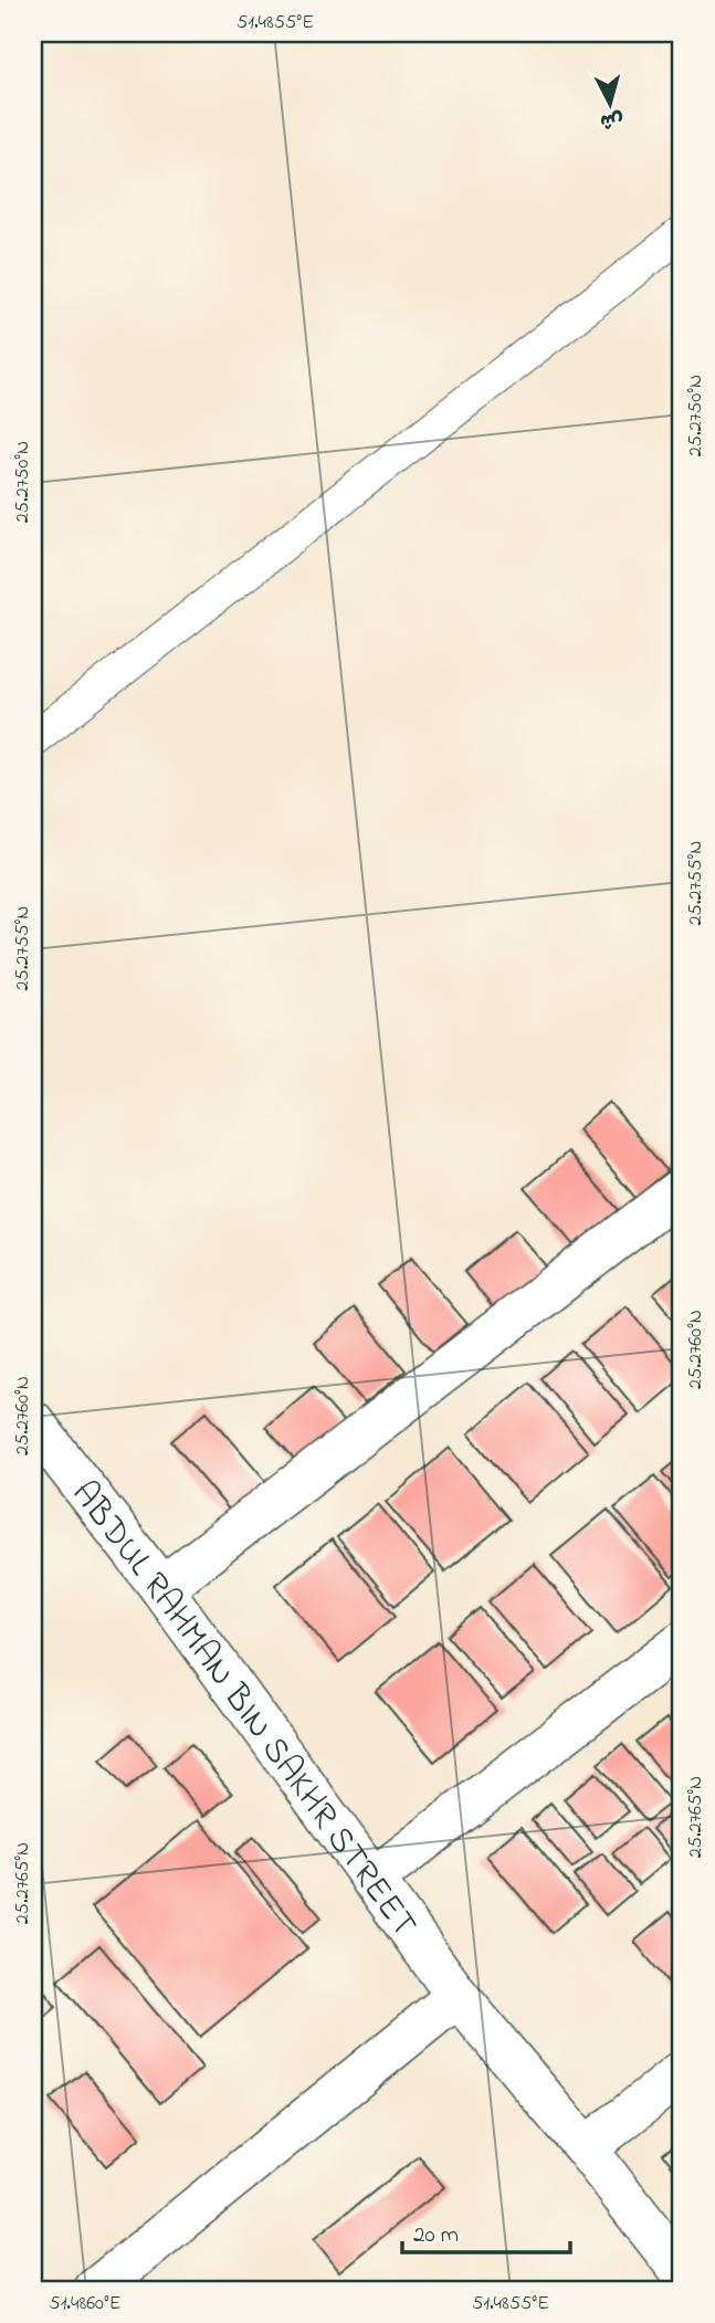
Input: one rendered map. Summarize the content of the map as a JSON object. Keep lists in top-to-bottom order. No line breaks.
{"streets":{"street":["ABDUL RAHMAN BIN SAKHR STREET"]},"scale_bar":"20 m","north":"bottom","coordinates":["51.4855°E","25.2750°N","25.2755°N","25.2760°N","25.2765°N","51.4860°E"]}
